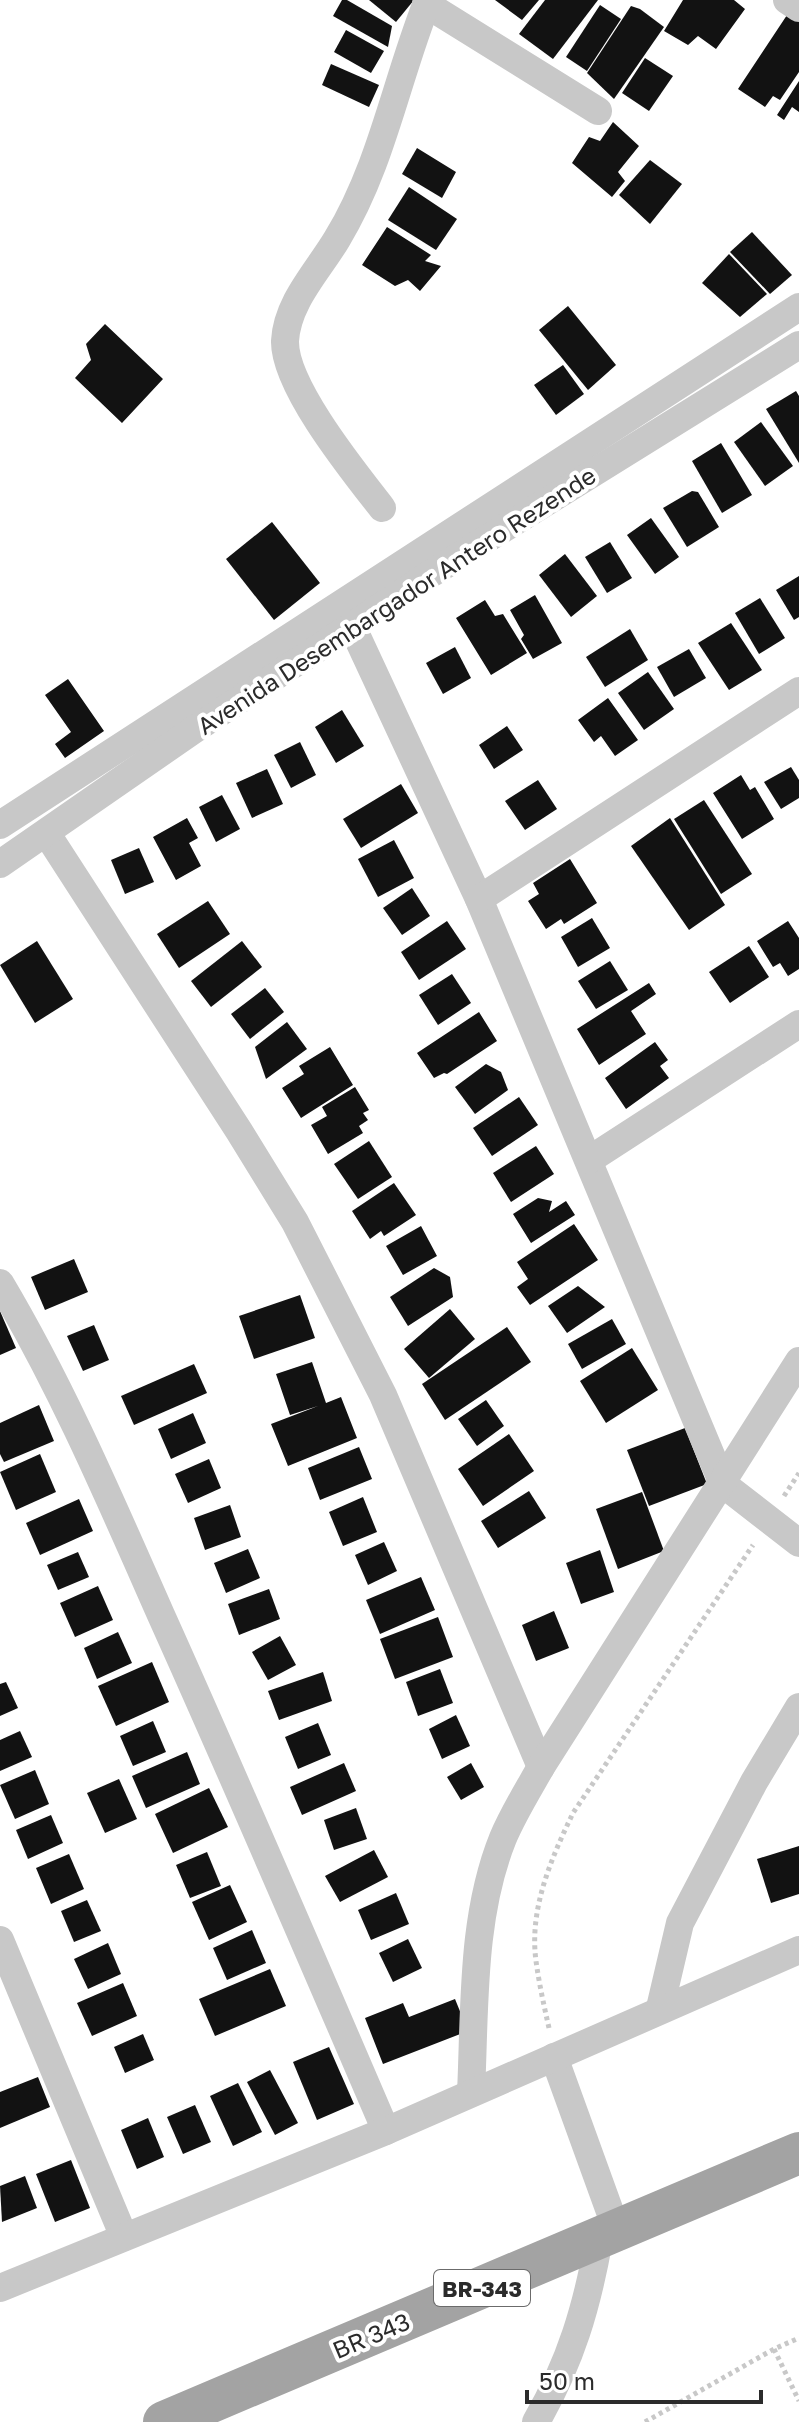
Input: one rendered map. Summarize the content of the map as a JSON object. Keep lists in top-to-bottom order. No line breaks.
{"streets":{"main road":["BR-343","BR 343"],"street":["Avenida Desembargador Antero Rezende"]},"scale_bar":"50 m"}
